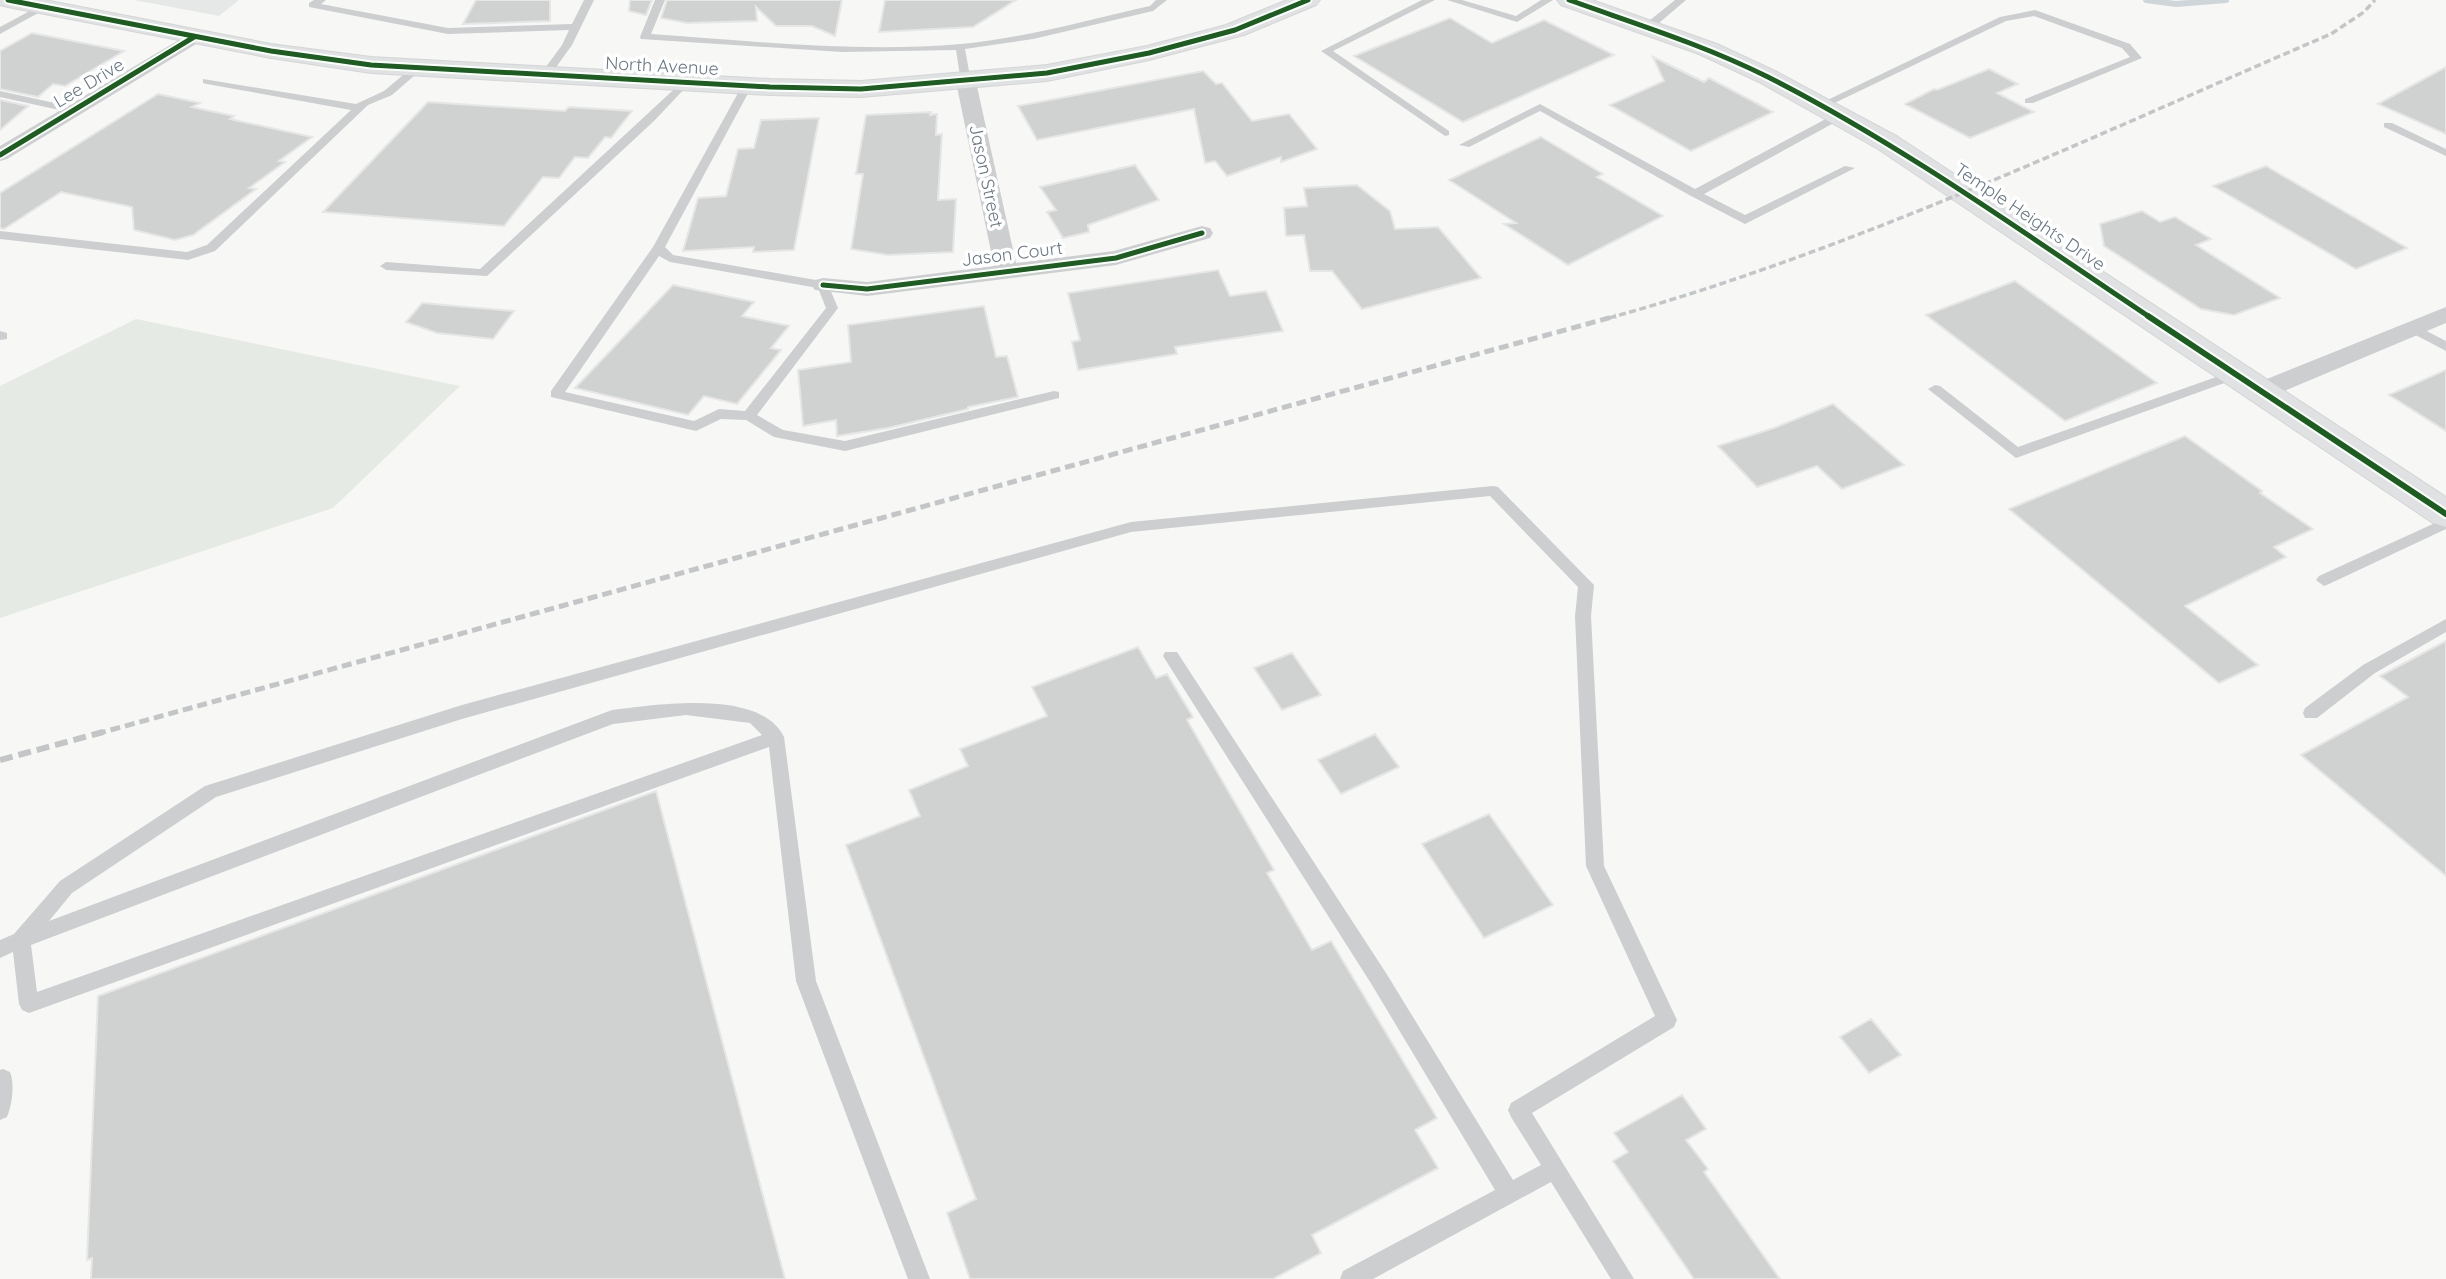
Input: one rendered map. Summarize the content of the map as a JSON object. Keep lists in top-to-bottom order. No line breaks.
{"streets":{"main road":["North Avenue","Temple Heights Drive"],"street":["Lee Drive","Jason Street","Jason Court"]},"crossings":[["North Avenue","Lee Drive"],["North Avenue","Jason Street"],["Jason Street","Jason Court"]]}
